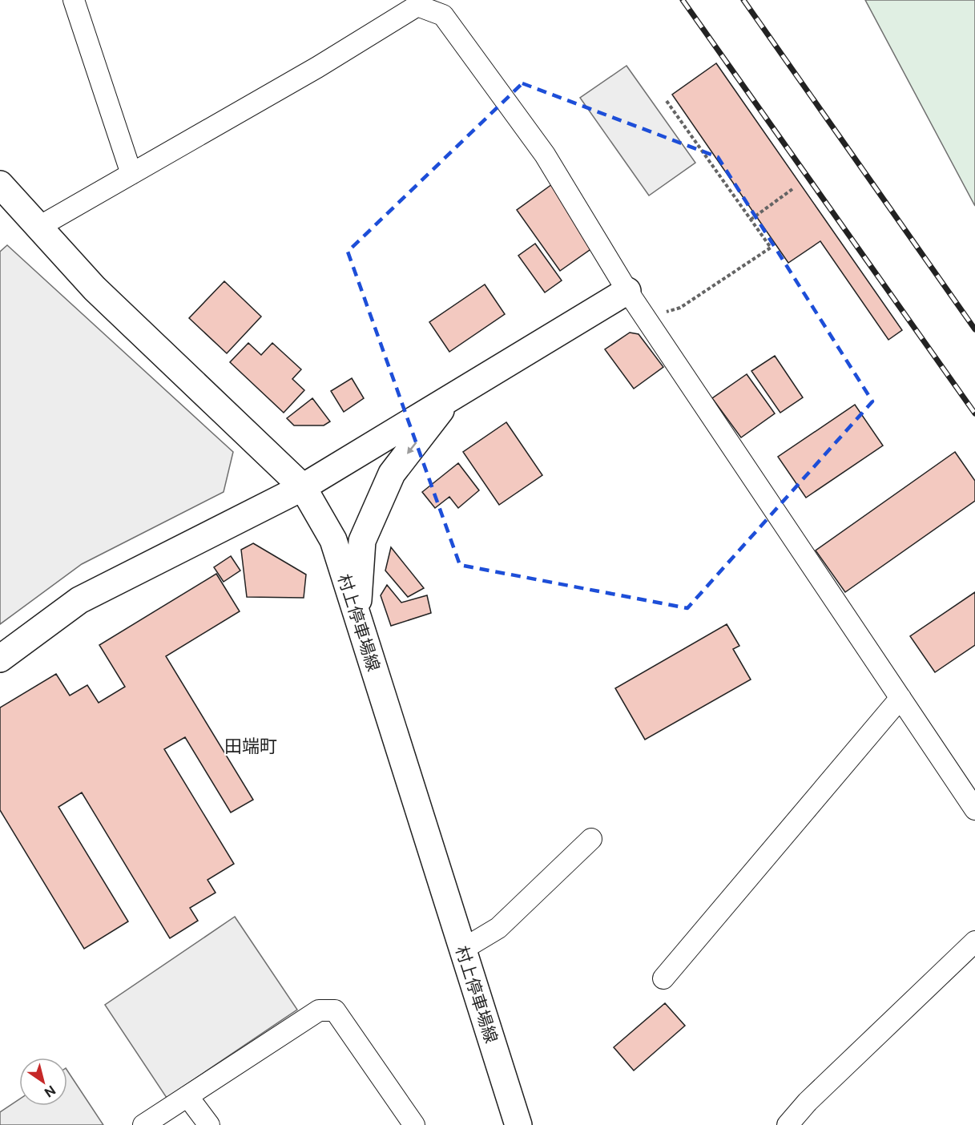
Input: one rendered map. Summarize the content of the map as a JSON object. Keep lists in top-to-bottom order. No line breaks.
{"streets":{"main road":["村上停車場線"]},"districts":["田端町"],"north":"bottom right"}
